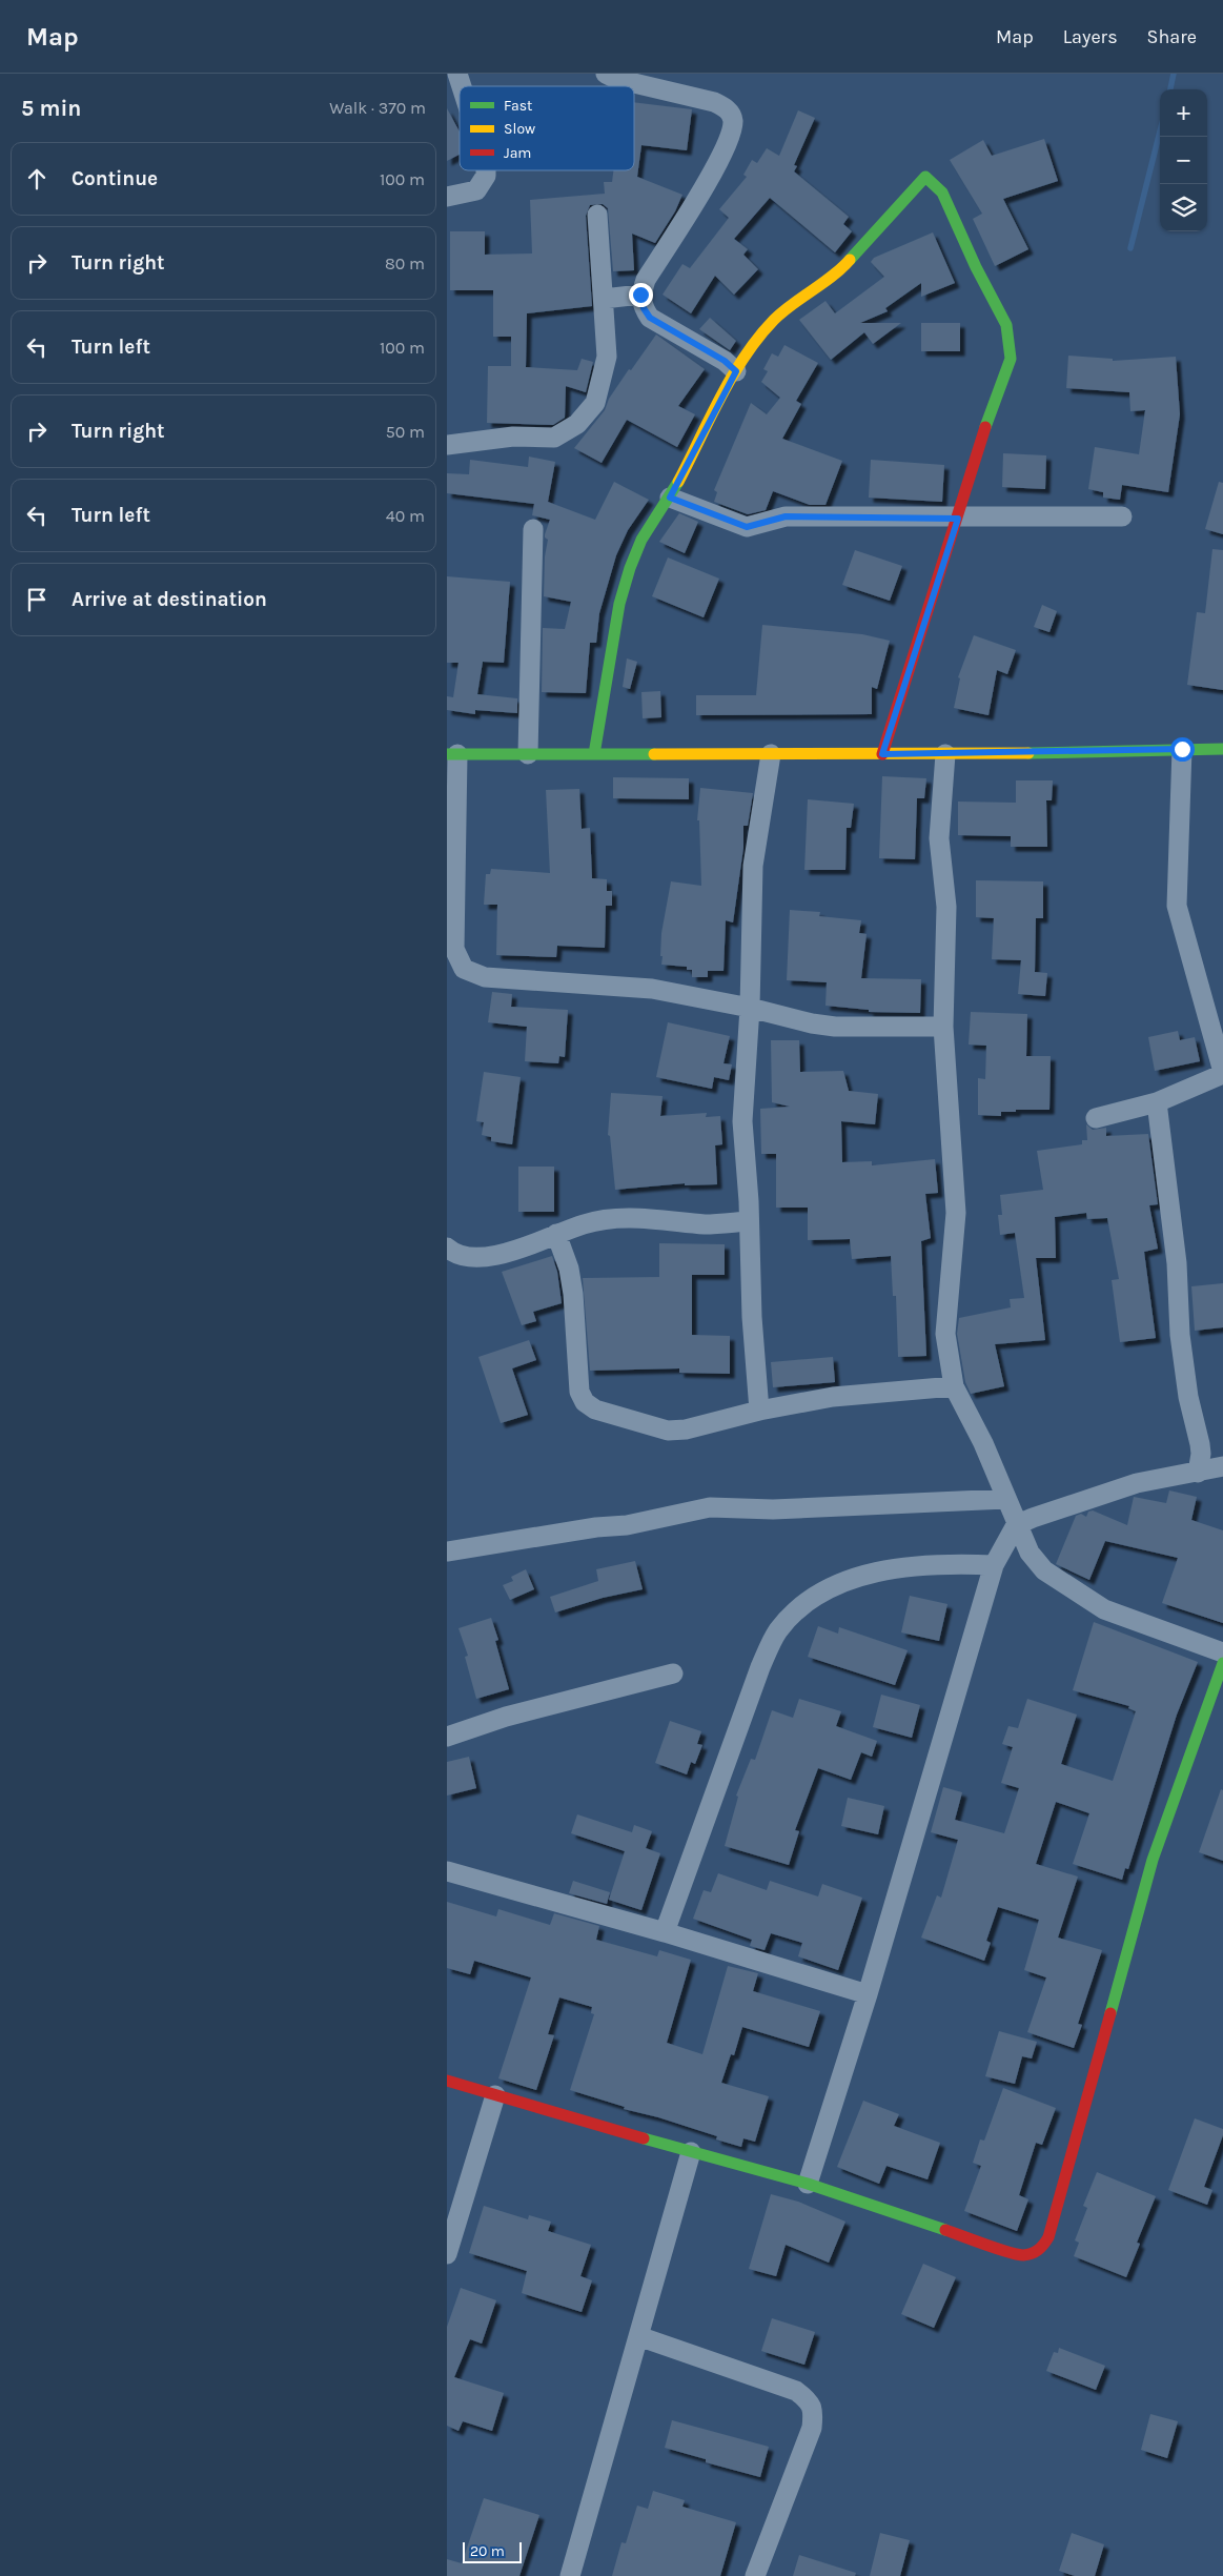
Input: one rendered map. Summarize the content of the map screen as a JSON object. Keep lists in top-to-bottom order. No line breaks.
{"legend":["Fast","Slow","Jam"],"scale_bar":"20 m","page":{"header":"Map","nav":["Map","Layers","Share"],"heading":["5 min","Walk · 370 m"],"map_buttons":["+","−"],"list":[["Continue","100 m"],["Turn right","80 m"],["Turn left","100 m"],["Turn right","50 m"],["Turn left","40 m"],"Arrive at destination"],"scale":"20 m"}}
